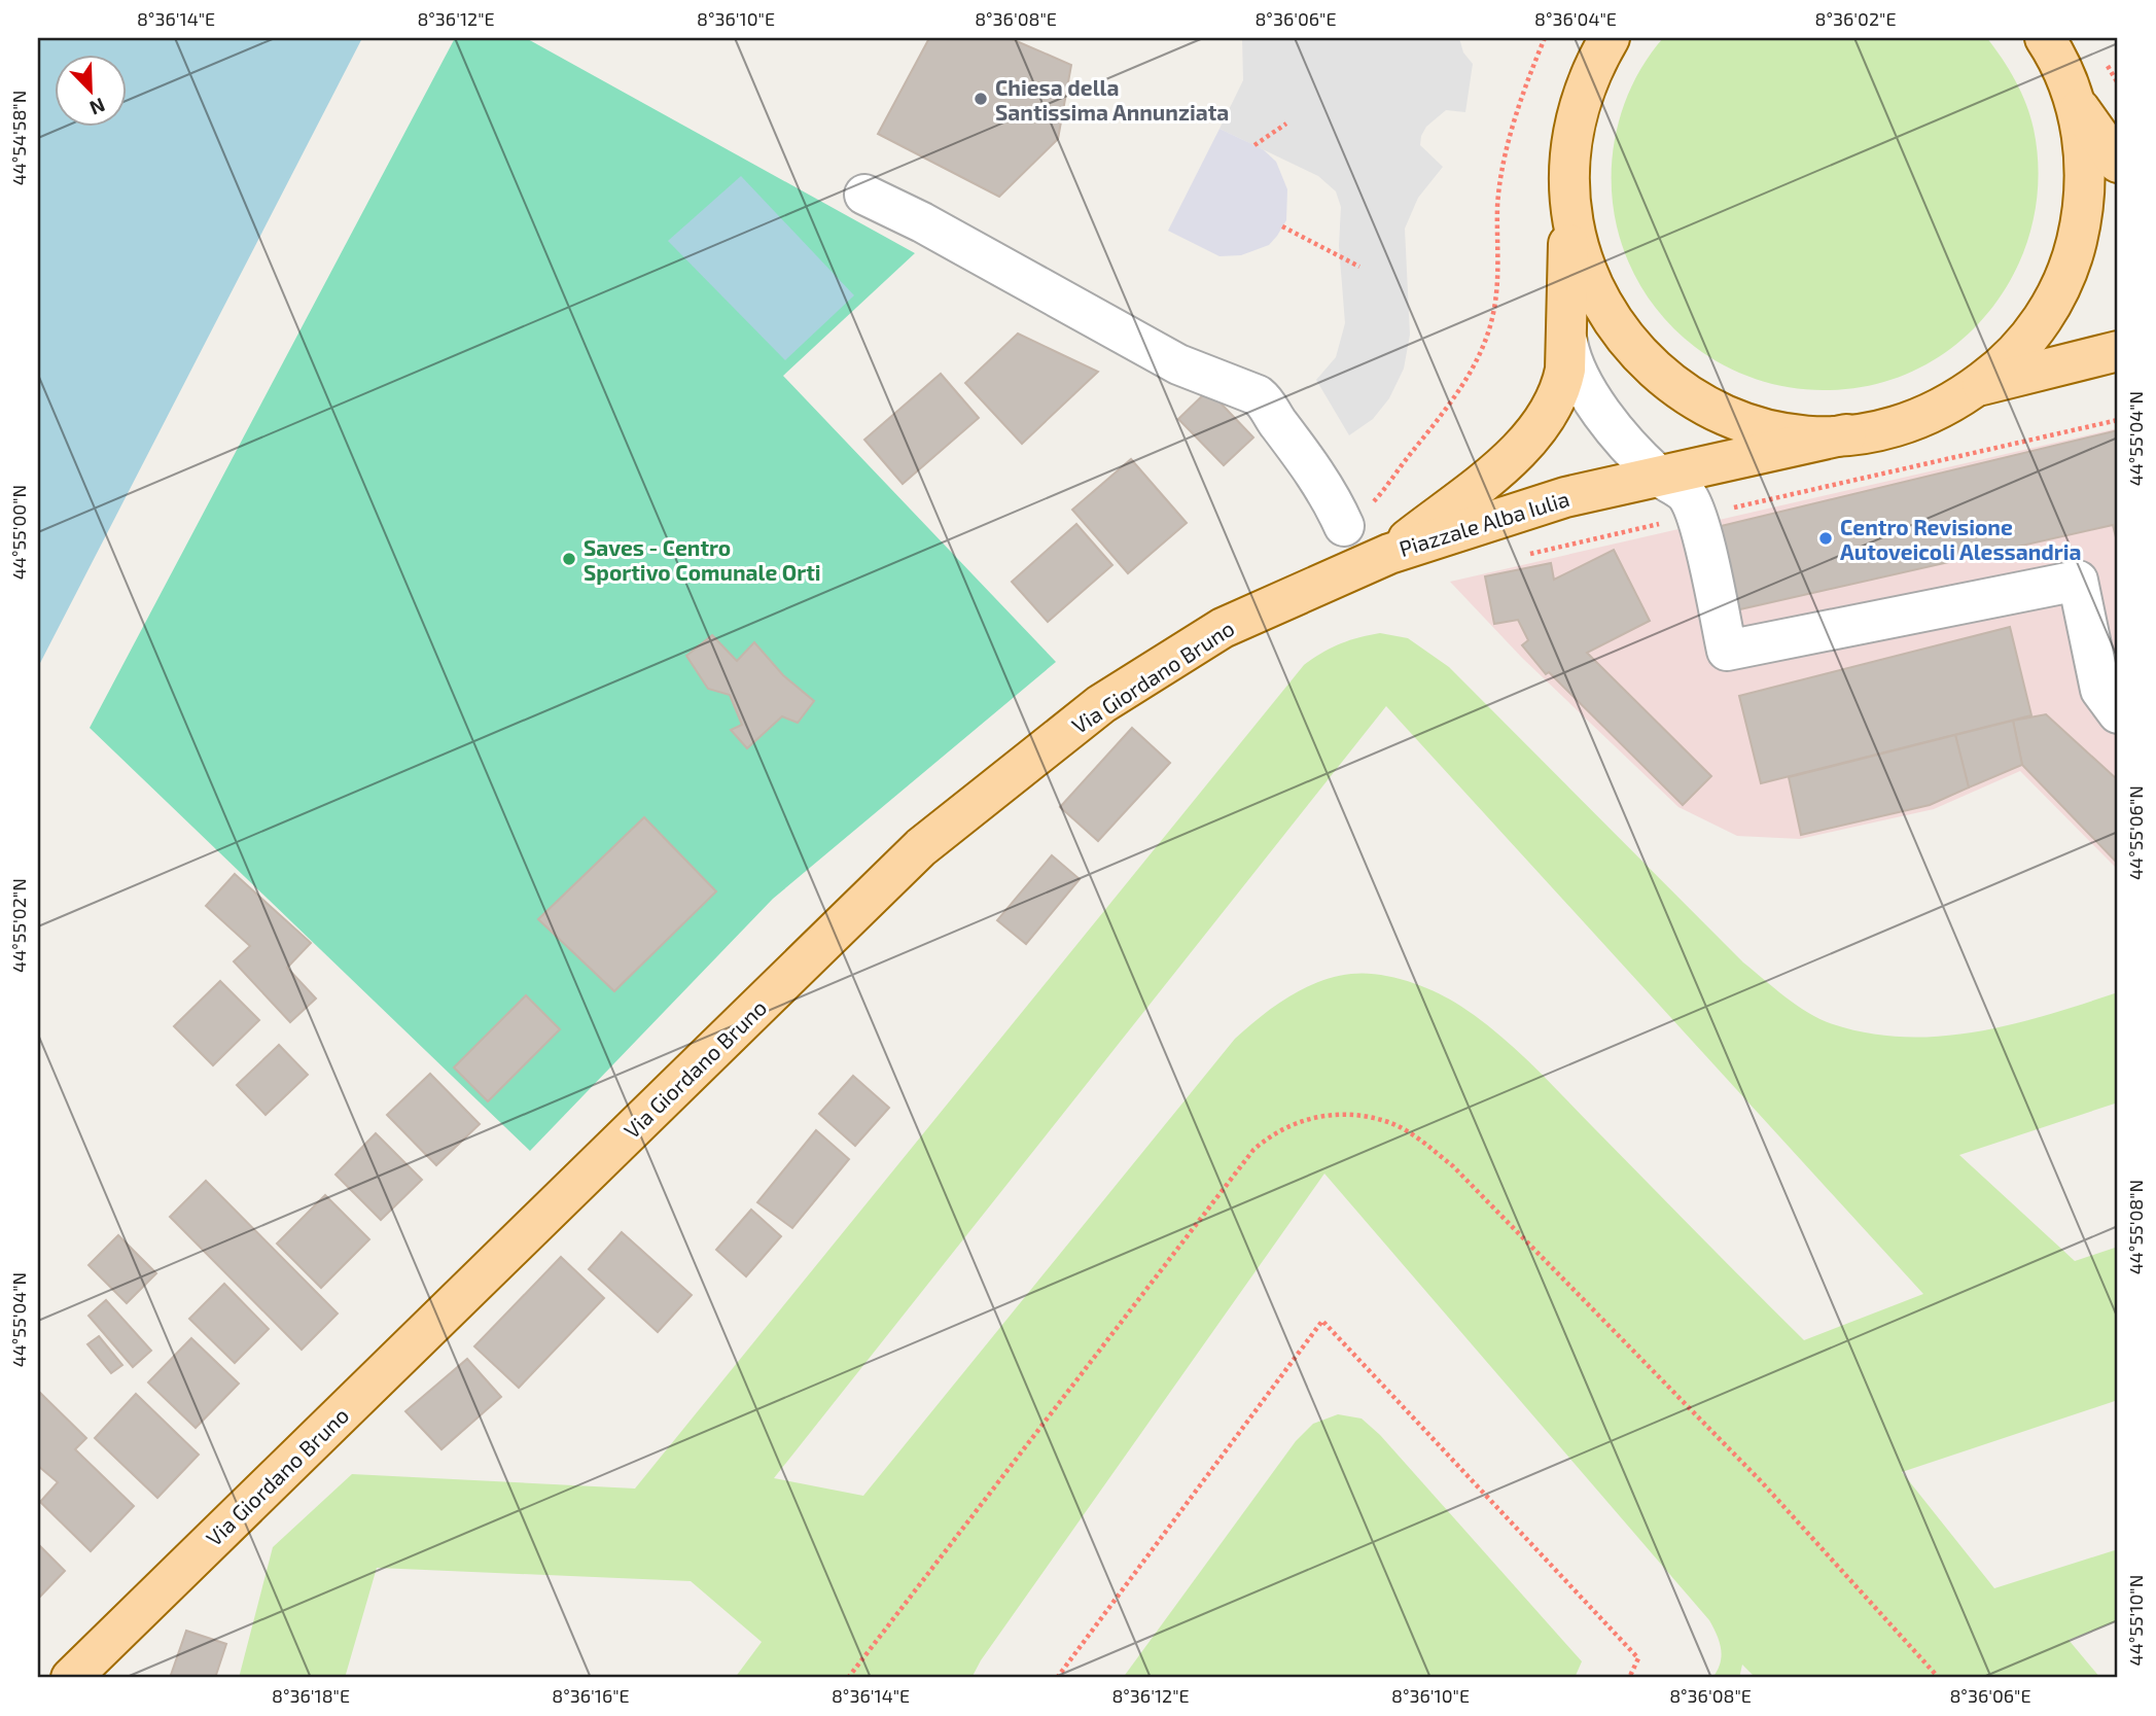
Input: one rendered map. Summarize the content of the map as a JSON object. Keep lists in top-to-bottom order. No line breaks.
{"streets":{"main road":["Piazzale Alba Iulia","Via Giordano Bruno"]},"crossings":[["Piazzale Alba Iulia","Via Giordano Bruno"]],"places":["Chiesa della Santissima Annunziata","Centro Revisione Autoveicoli Alessandria","Saves - Centro Sportivo Comunale Orti"],"north":"bottom right","coordinates":["8°36'14\"E","8°36'12\"E","8°36'10\"E","8°36'08\"E","8°36'06\"E","8°36'04\"E","8°36'02\"E","44°54'58\"N","44°55'04\"N","44°55'00\"N","44°55'06\"N","44°55'02\"N","44°55'08\"N","44°55'10\"N","8°36'18\"E","8°36'16\"E"]}
